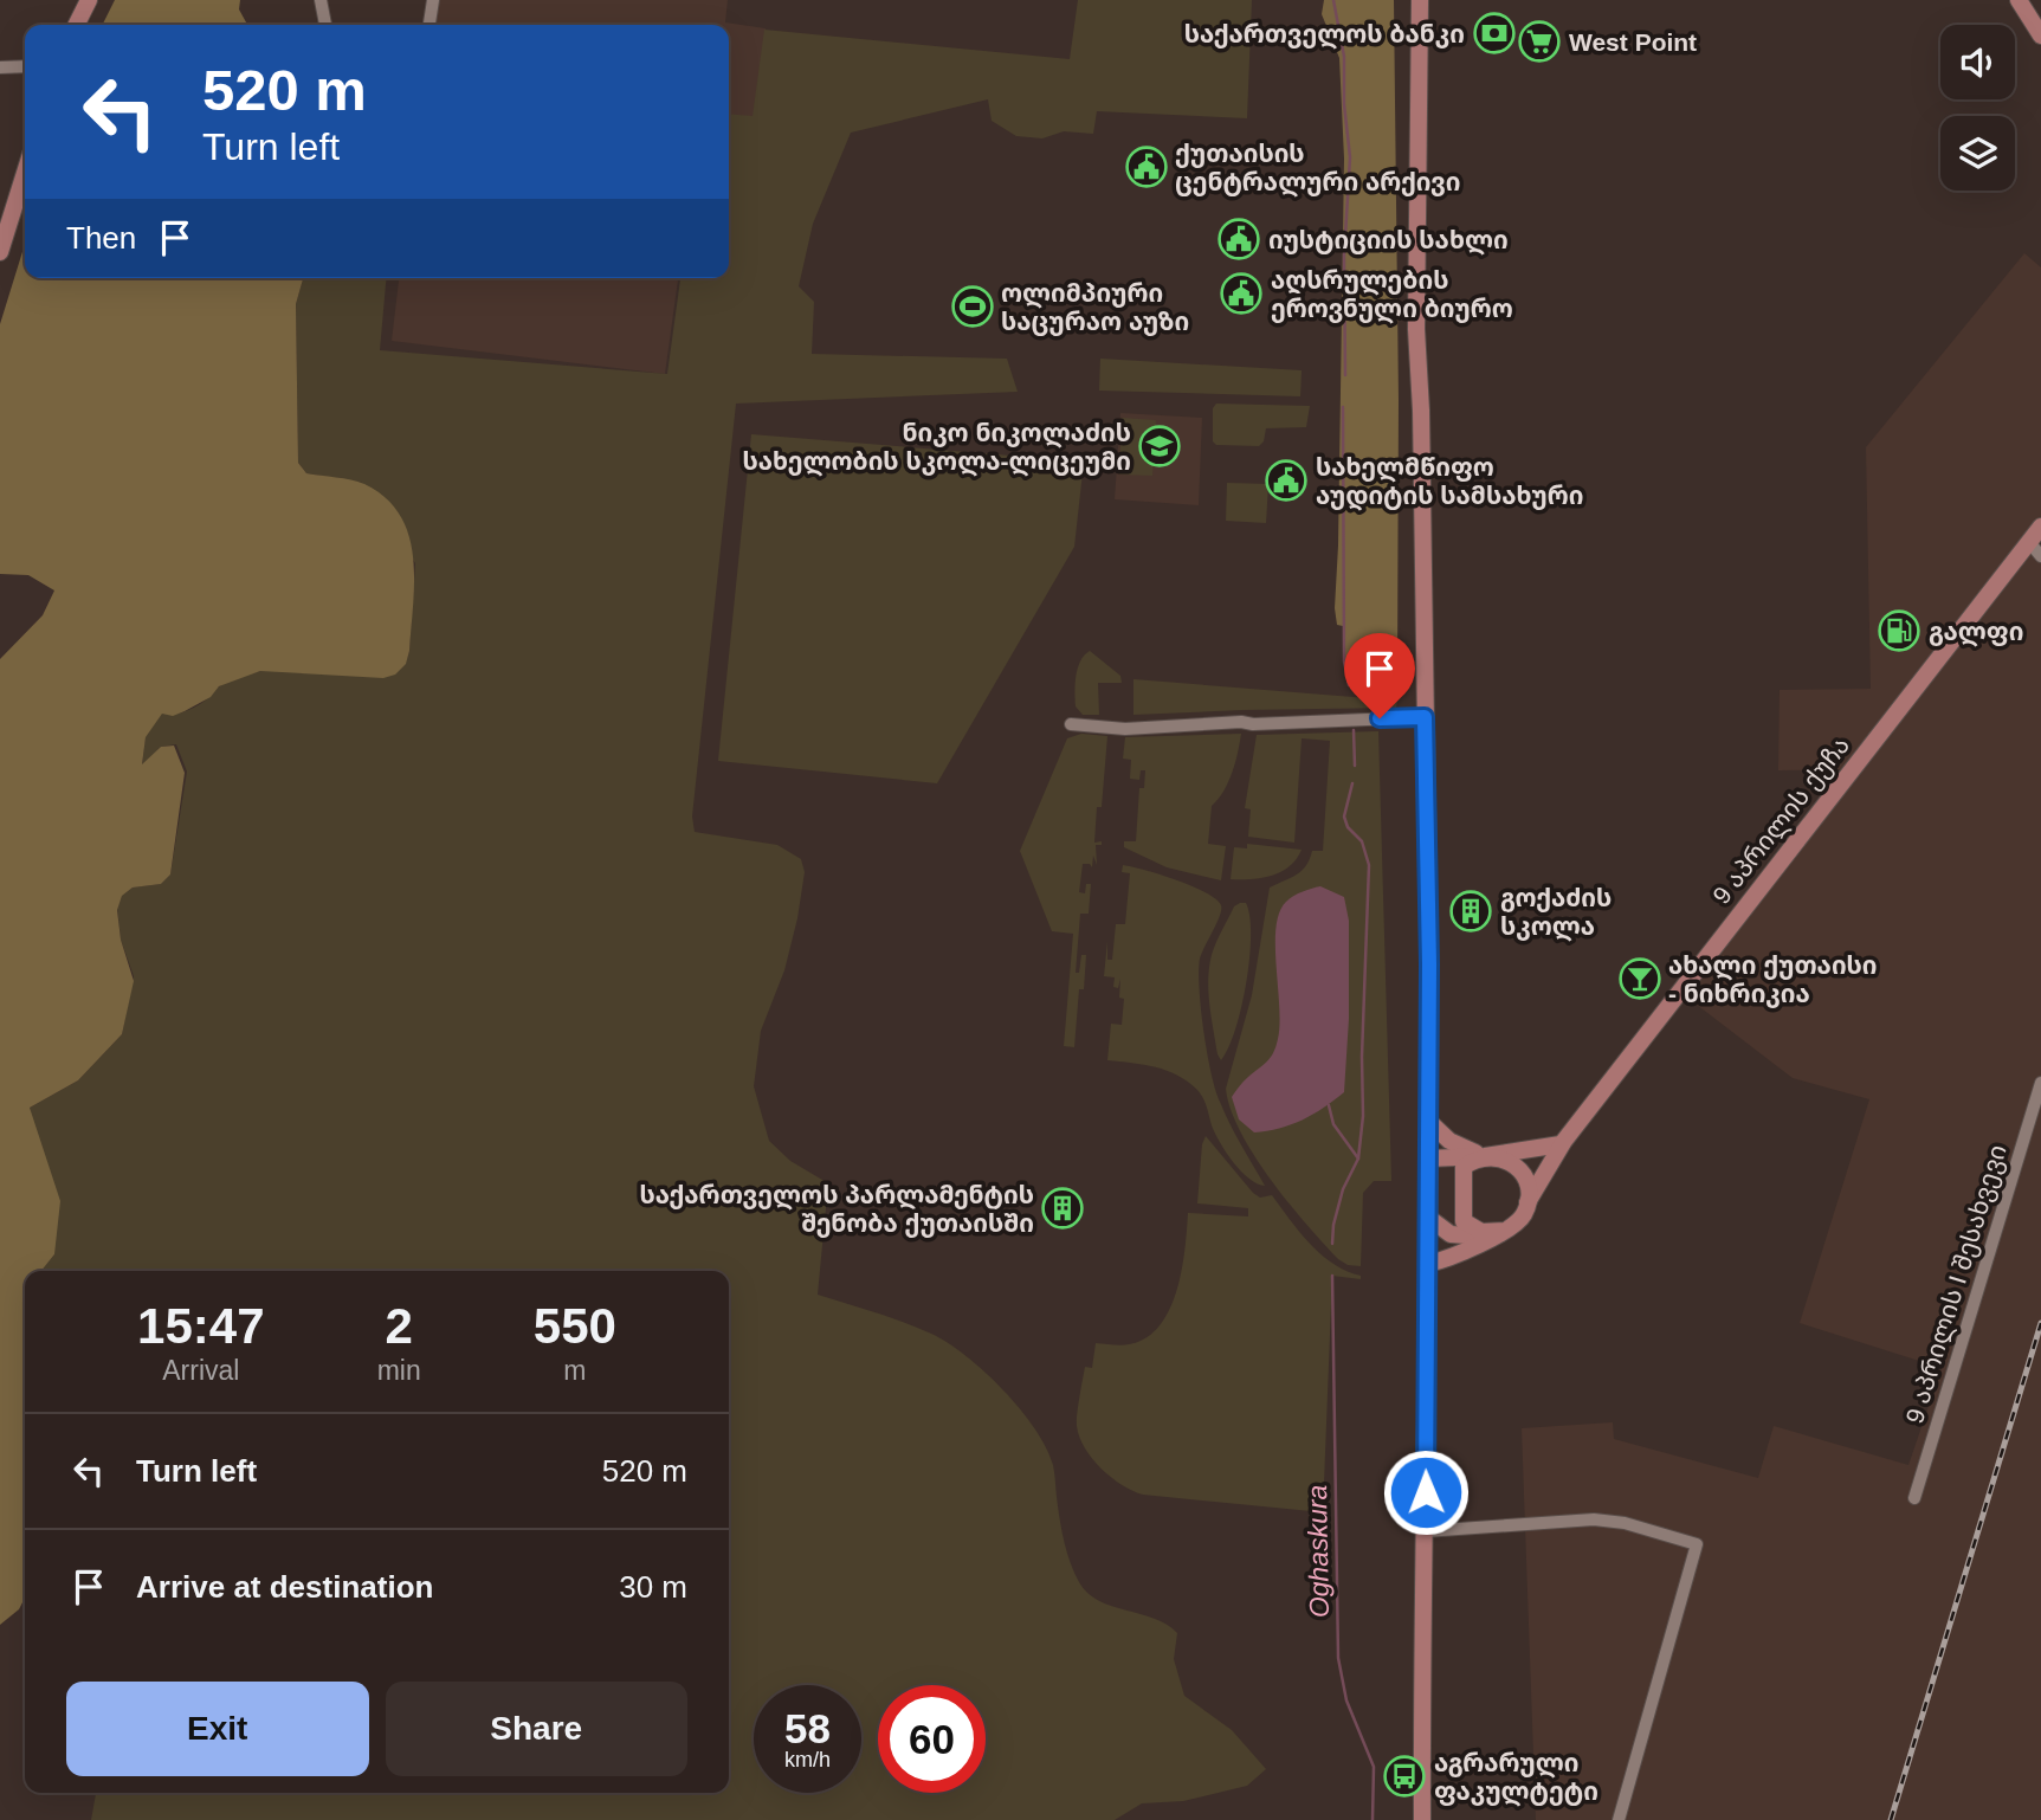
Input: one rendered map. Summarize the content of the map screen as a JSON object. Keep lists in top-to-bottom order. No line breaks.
{"streets":{"main road":["9 აპრილის ქუჩა"],"street":["9 აპრილის I შესახვევი"]},"water":["Oghaskura"],"places":{"bank":["საქართველოს ბანკი"],"supermarket":["West Point"],"public building":["ქუთაისის ცენტრალური არქივი","იუსტიციის სახლი","აღსრულების ეროვნული ბიურო","სახელმწიფო აუდიტის სამსახური"],"sports":["ოლიმპიური საცურაო აუზი"],"school or university":["ნიკო ნიკოლაძის სახელობის სკოლა-ლიცეუმი"],"fuel station":["გალფი"],"building":["გოქაძის სკოლა","საქართველოს პარლამენტის შენობა ქუთაისში"],"bar":["ახალი ქუთაისი - ნიხრიკია"],"bus stop":["აგრარული ფაკულტეტი"]},"page":{"turn":["520 m","Turn left"],"then":"Then","eta":["15:47","Arrival","2","min","550","m"],"list":[{"name":"Turn left","value":"520 m"},{"name":"Arrive at destination","value":"30 m"}],"buttons":["Exit","Share"],"speed":"58 km/h","limit":"60"}}
